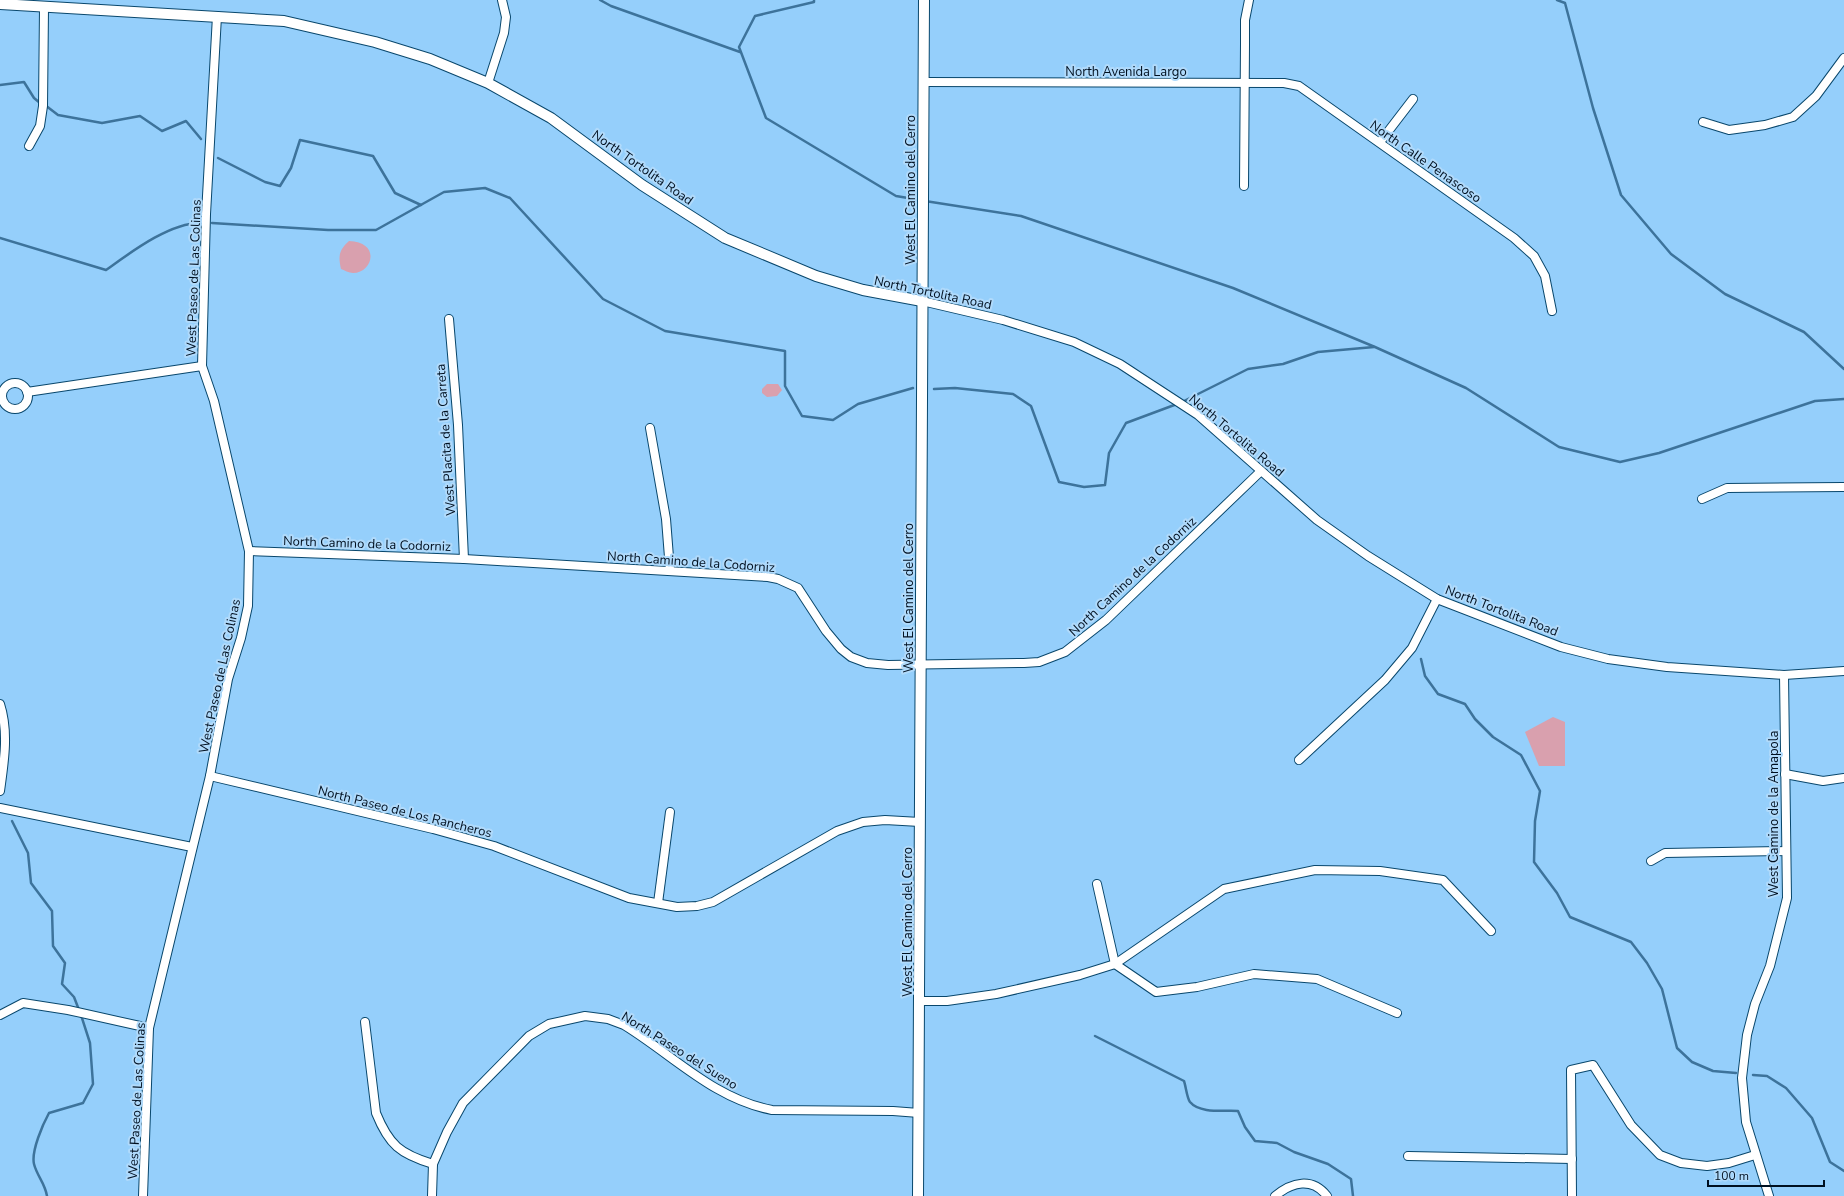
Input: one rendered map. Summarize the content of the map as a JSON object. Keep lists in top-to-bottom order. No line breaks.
{"streets":{"street":["North Avenida Largo","North Calle Penascoso","North Tortolita Road","West El Camino del Cerro","West Paseo de Las Colinas","West Placita de la Carreta","North Camino de la Codorniz","North Paseo de Los Rancheros","West Camino de la Amapola","North Paseo del Sueno"]},"crossings":[["North Avenida Largo","North Calle Penascoso"],["North Avenida Largo","West El Camino del Cerro"],["North Tortolita Road","West El Camino del Cerro"],["North Tortolita Road","West Paseo de Las Colinas"],["North Tortolita Road","North Camino de la Codorniz"],["North Tortolita Road","West Camino de la Amapola"],["West El Camino del Cerro","North Camino de la Codorniz"],["West El Camino del Cerro","North Paseo de Los Rancheros"],["West El Camino del Cerro","North Paseo del Sueno"],["West Paseo de Las Colinas","North Camino de la Codorniz"],["West Paseo de Las Colinas","North Paseo de Los Rancheros"],["West Placita de la Carreta","North Camino de la Codorniz"]],"scale_bar":"100 m"}
